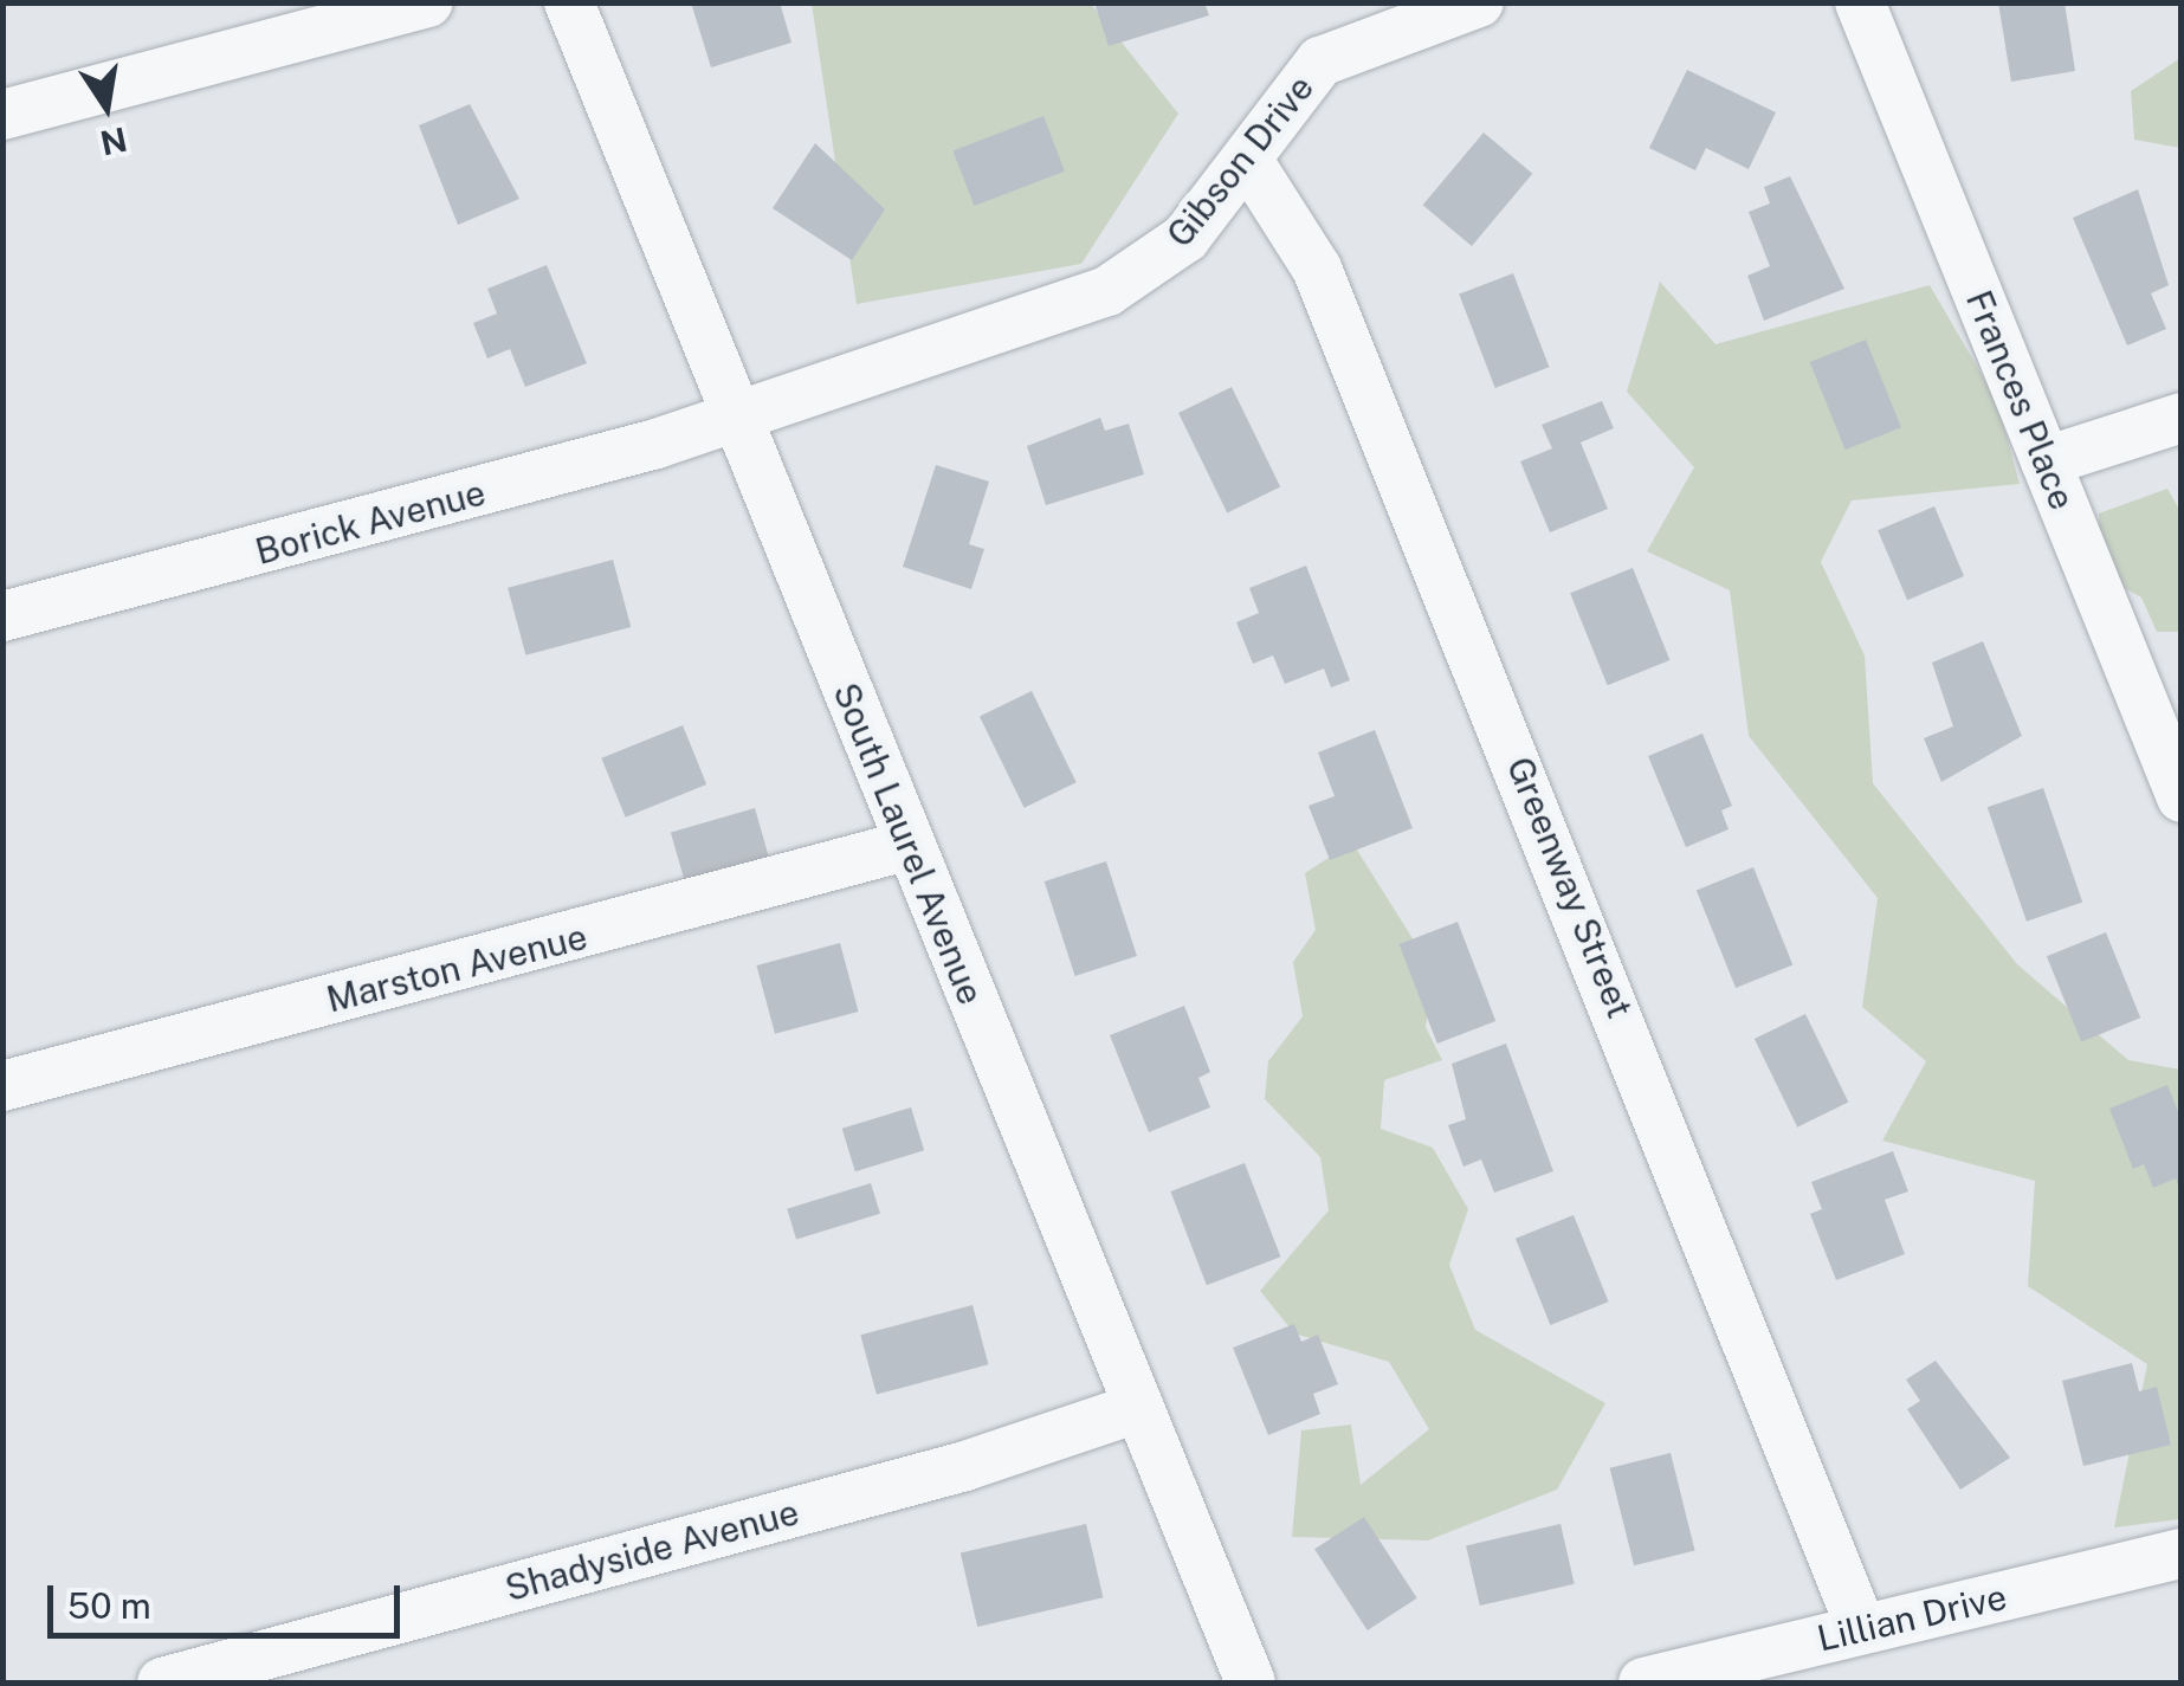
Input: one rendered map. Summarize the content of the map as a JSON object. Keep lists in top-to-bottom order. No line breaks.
{"streets":{"street":["Gibson Drive","Frances Place","Borick Avenue","South Laurel Avenue","Greenway Street","Marston Avenue","Shadyside Avenue","Lillian Drive"]},"crossings":[["Gibson Drive","Borick Avenue"],["Gibson Drive","South Laurel Avenue"],["Gibson Drive","Greenway Street"],["Borick Avenue","South Laurel Avenue"],["South Laurel Avenue","Marston Avenue"],["South Laurel Avenue","Shadyside Avenue"],["Greenway Street","Lillian Drive"]],"scale_bar":"50 m","north":"bottom"}
